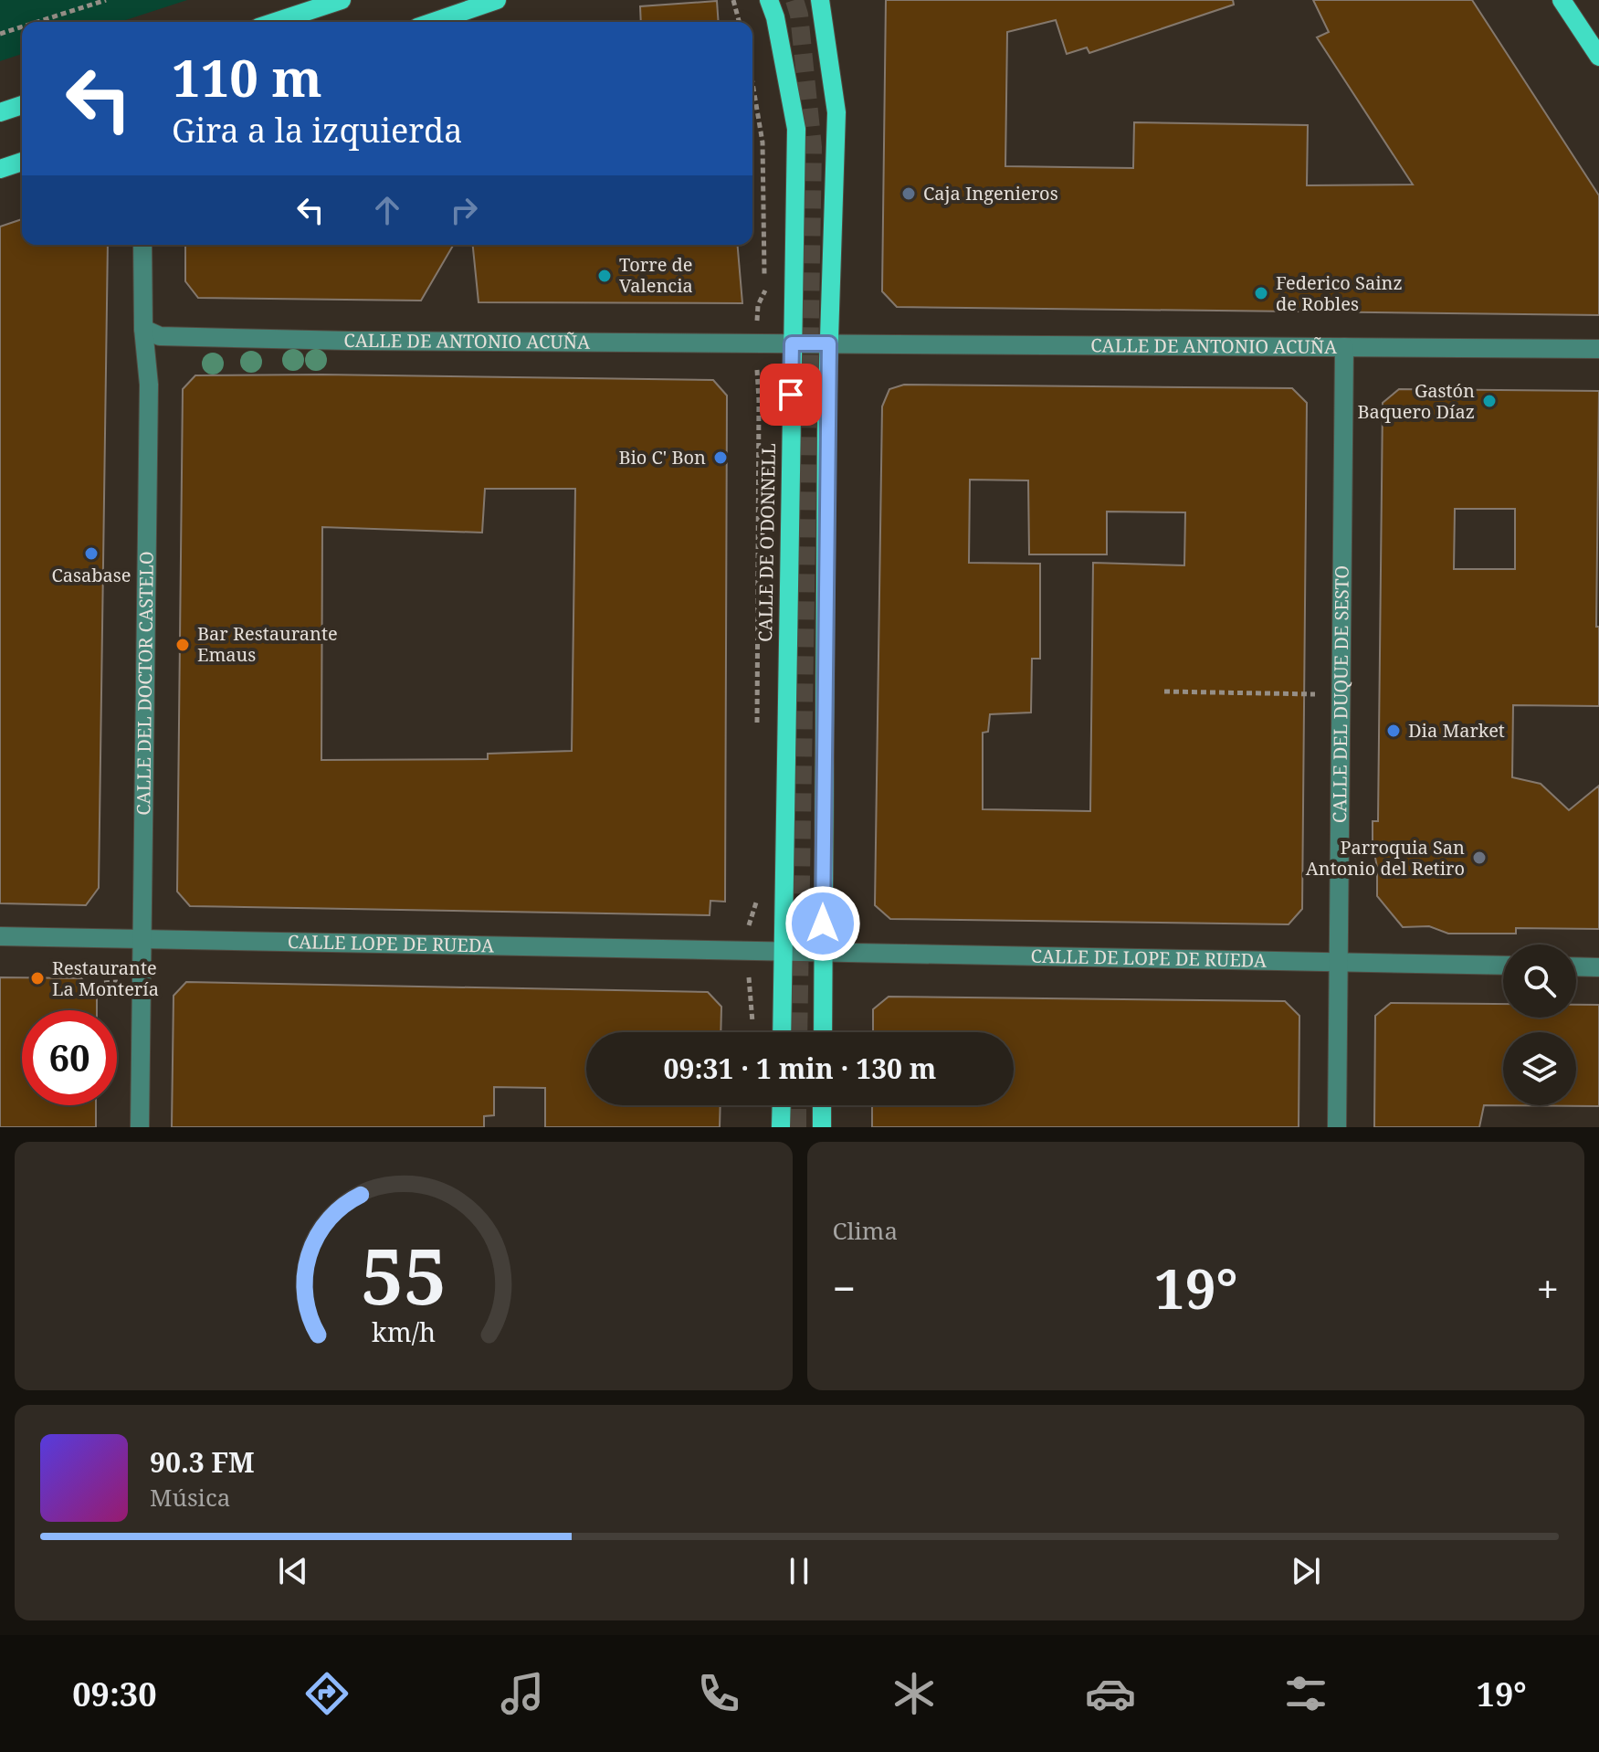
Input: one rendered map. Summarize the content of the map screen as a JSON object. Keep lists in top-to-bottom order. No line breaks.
{"streets":{"main road":["CALLE DE O'DONNELL"],"street":["CALLE DE ANTONIO ACUÑA","CALLE DEL DOCTOR CASTELO","CALLE DEL DUQUE DE SESTO","CALLE LOPE DE RUEDA","CALLE DE LOPE DE RUEDA"]},"crossings":[["CALLE DE ANTONIO ACUÑA","CALLE DE O'DONNELL"],["CALLE DE ANTONIO ACUÑA","CALLE DEL DOCTOR CASTELO"],["CALLE DE ANTONIO ACUÑA","CALLE DEL DUQUE DE SESTO"],["CALLE DE O'DONNELL","CALLE LOPE DE RUEDA"],["CALLE DE O'DONNELL","CALLE DE LOPE DE RUEDA"],["CALLE DEL DOCTOR CASTELO","CALLE LOPE DE RUEDA"],["CALLE DEL DUQUE DE SESTO","CALLE DE LOPE DE RUEDA"],["CALLE LOPE DE RUEDA","CALLE DE LOPE DE RUEDA"]],"places":["Caja Ingenieros","Torre de Valencia","Federico Sainz de Robles","Gastón Baquero Díaz","Bio C' Bon","Casabase","Bar Restaurante Emaus","Dia Market","Parroquia San Antonio del Retiro","Restaurante La Montería"],"page":{"turn":["110 m","Gira a la izquierda"],"limit":"60","trip":"09:31 · 1 min · 130 m","tile":"Clima","heat":["−","19°","+"],"song":["90.3 FM","Música"],"tabs":["09:30","19°"],"gauge":["55","km/h"]}}
